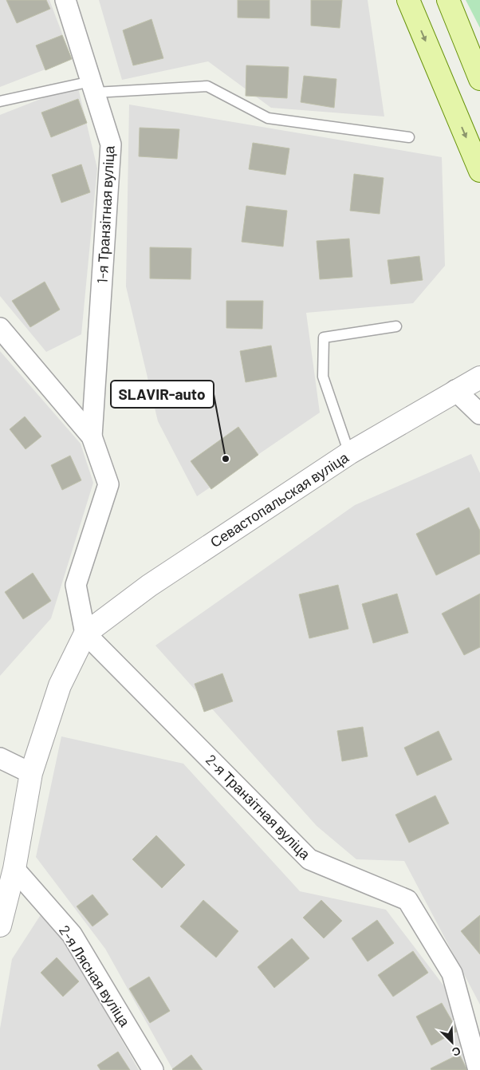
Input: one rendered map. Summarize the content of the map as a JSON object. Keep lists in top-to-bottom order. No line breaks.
{"streets":{"street":["1-я Транзітная вуліца","Севастопальская вуліца","2-я Транзітная вуліца","2-я Лясная вуліца"]},"crossings":[["Севастопальская вуліца","2-я Транзітная вуліца"],["Севастопальская вуліца","2-я Лясная вуліца"]],"places":["SLAVIR-auto"],"north":"bottom right"}
